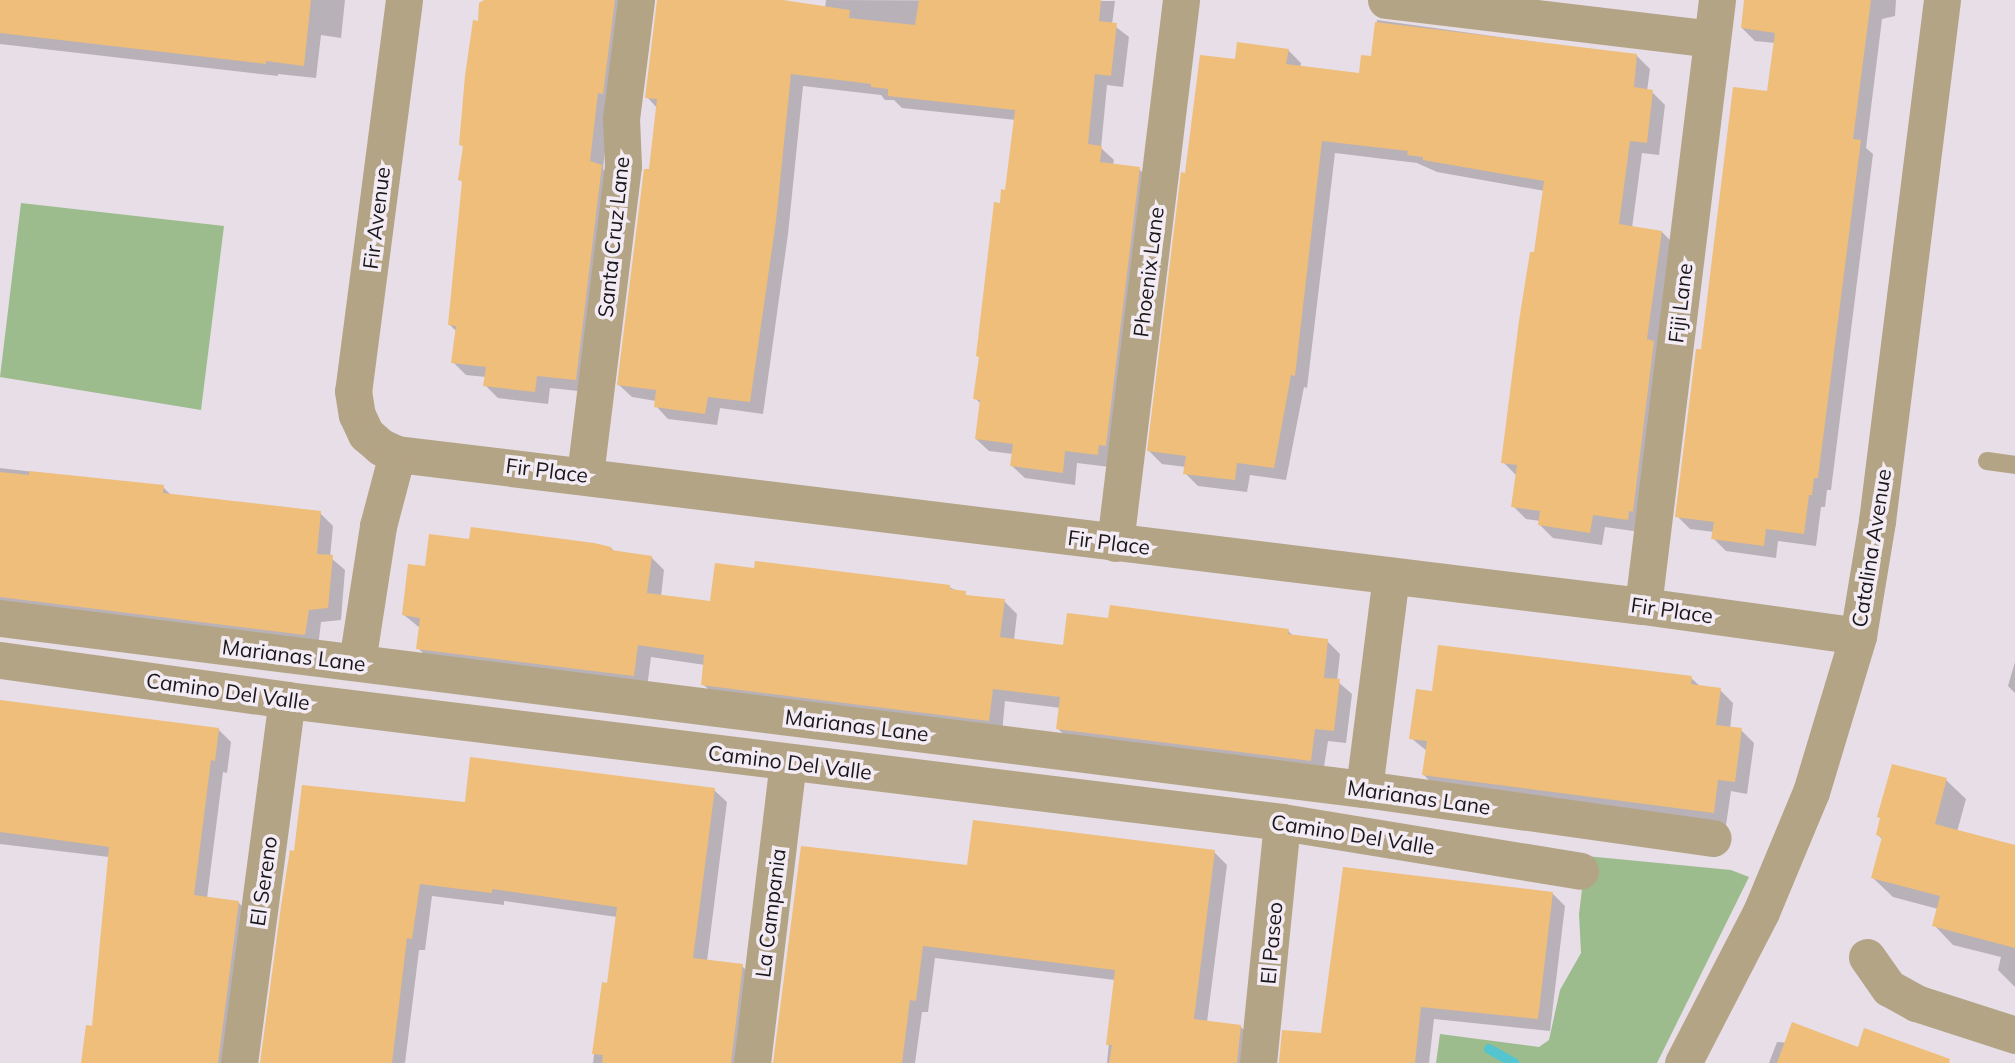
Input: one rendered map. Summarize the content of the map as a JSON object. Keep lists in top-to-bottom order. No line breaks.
{"streets":{"street":["Fir Avenue","Santa Cruz Lane","Phoenix Lane","Fiji Lane","Fir Place","Catalina Avenue","Marianas Lane","Camino Del Valle","El Sereno","La Campania","El Paseo"]},"crossings":[["Fir Avenue","Fir Place"],["Santa Cruz Lane","Fir Place"],["Phoenix Lane","Fir Place"],["Fiji Lane","Fir Place"],["Fir Place","Catalina Avenue"],["Camino Del Valle","El Sereno"],["Camino Del Valle","La Campania"],["Camino Del Valle","El Paseo"]]}
